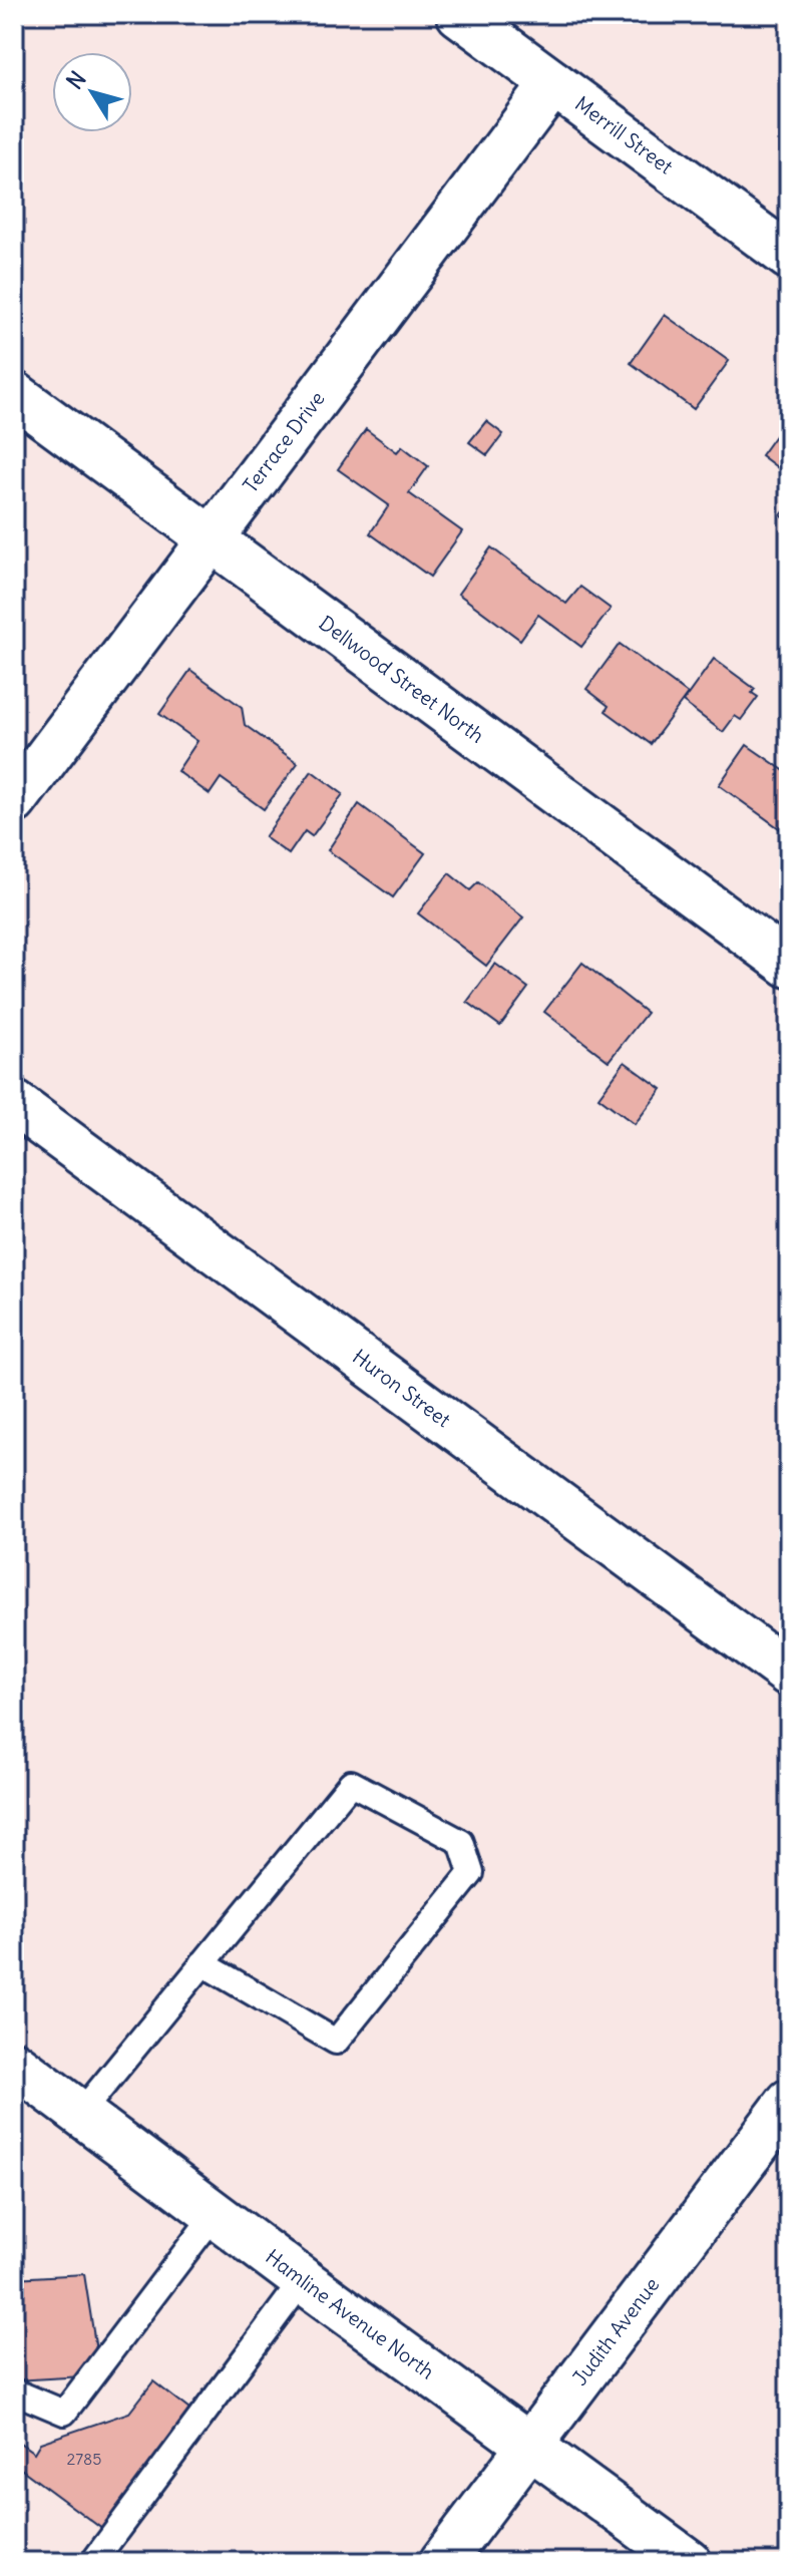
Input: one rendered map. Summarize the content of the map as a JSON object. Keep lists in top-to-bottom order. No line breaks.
{"streets":{"street":["Merrill Street","Terrace Drive","Dellwood Street North","Huron Street","Hamline Avenue North","Judith Avenue"]},"crossings":[["Merrill Street","Terrace Drive"],["Terrace Drive","Dellwood Street North"],["Hamline Avenue North","Judith Avenue"]],"house_numbers":["2785"],"north":"top left"}
